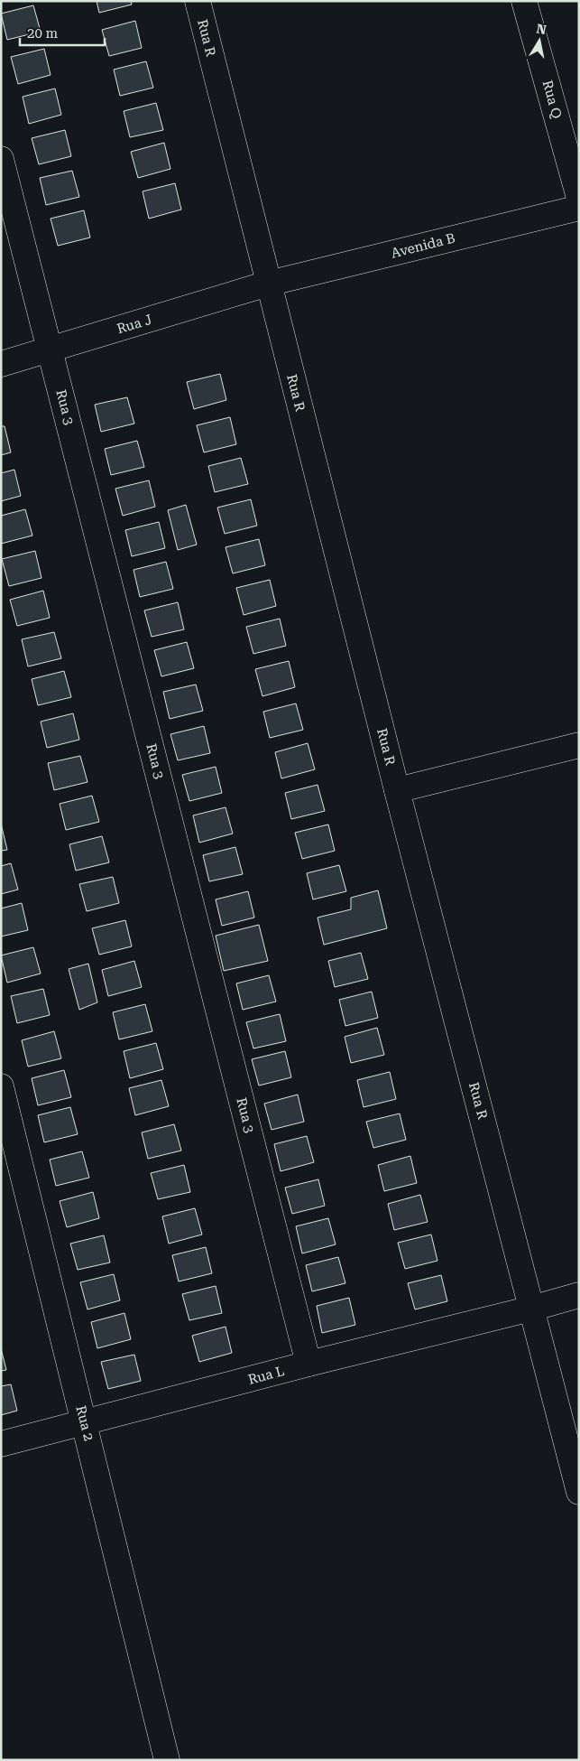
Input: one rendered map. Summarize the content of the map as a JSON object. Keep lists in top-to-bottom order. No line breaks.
{"streets":{"street":["Rua R","Rua Q","Avenida B","Rua J","Rua 3","Rua L","Rua 2"]},"crossings":[["Rua R","Avenida B"],["Rua R","Rua J"],["Rua R","Rua L"],["Avenida B","Rua J"],["Rua J","Rua 3"],["Rua 3","Rua L"],["Rua L","Rua 2"]],"scale_bar":"20 m","north":"top"}
